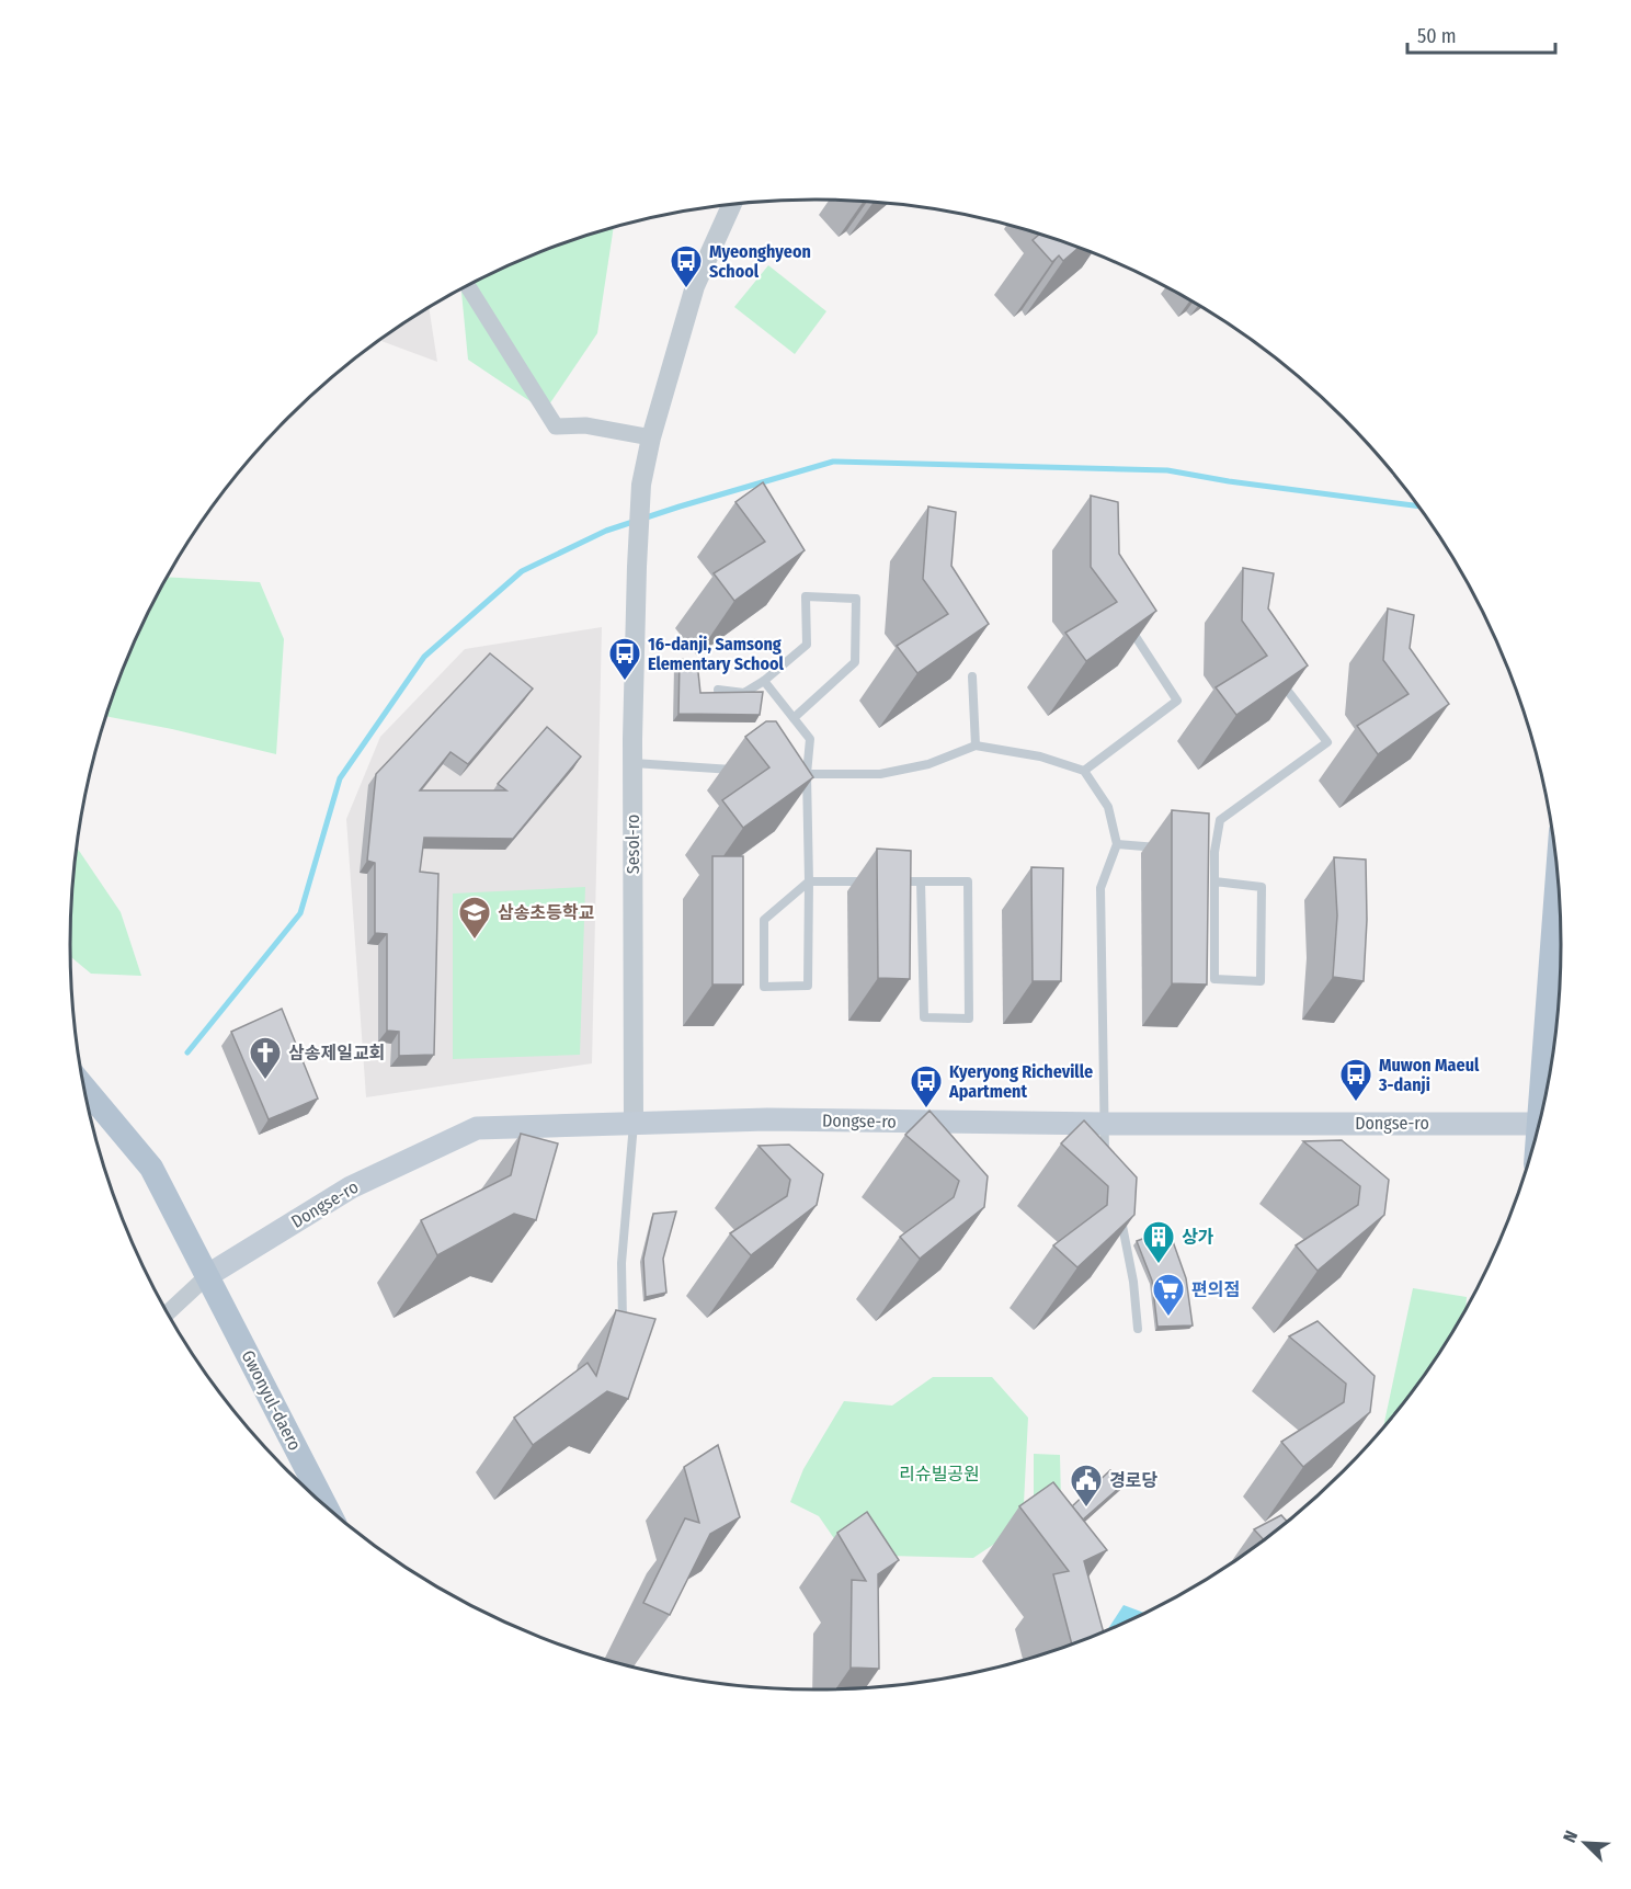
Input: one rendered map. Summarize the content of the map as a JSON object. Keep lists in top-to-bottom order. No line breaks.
{"streets":{"main road":["Dongse-ro","Gwonyul-daero"],"street":["Sesol-ro"]},"crossings":[["Sesol-ro","Dongse-ro"],["Dongse-ro","Gwonyul-daero"]],"parks":["리슈빌공원"],"places":{"bus stop":["Myeonghyeon School","16-danji, Samsong Elementary School","Muwon Maeul 3-danji","Kyeryong Richeville Apartment"],"school or university":["삼송초등학교"],"church":["삼송제일교회"],"building":["상가"],"supermarket":["편의점"],"public building":["경로당"]},"scale_bar":"50 m","north":"top left"}
